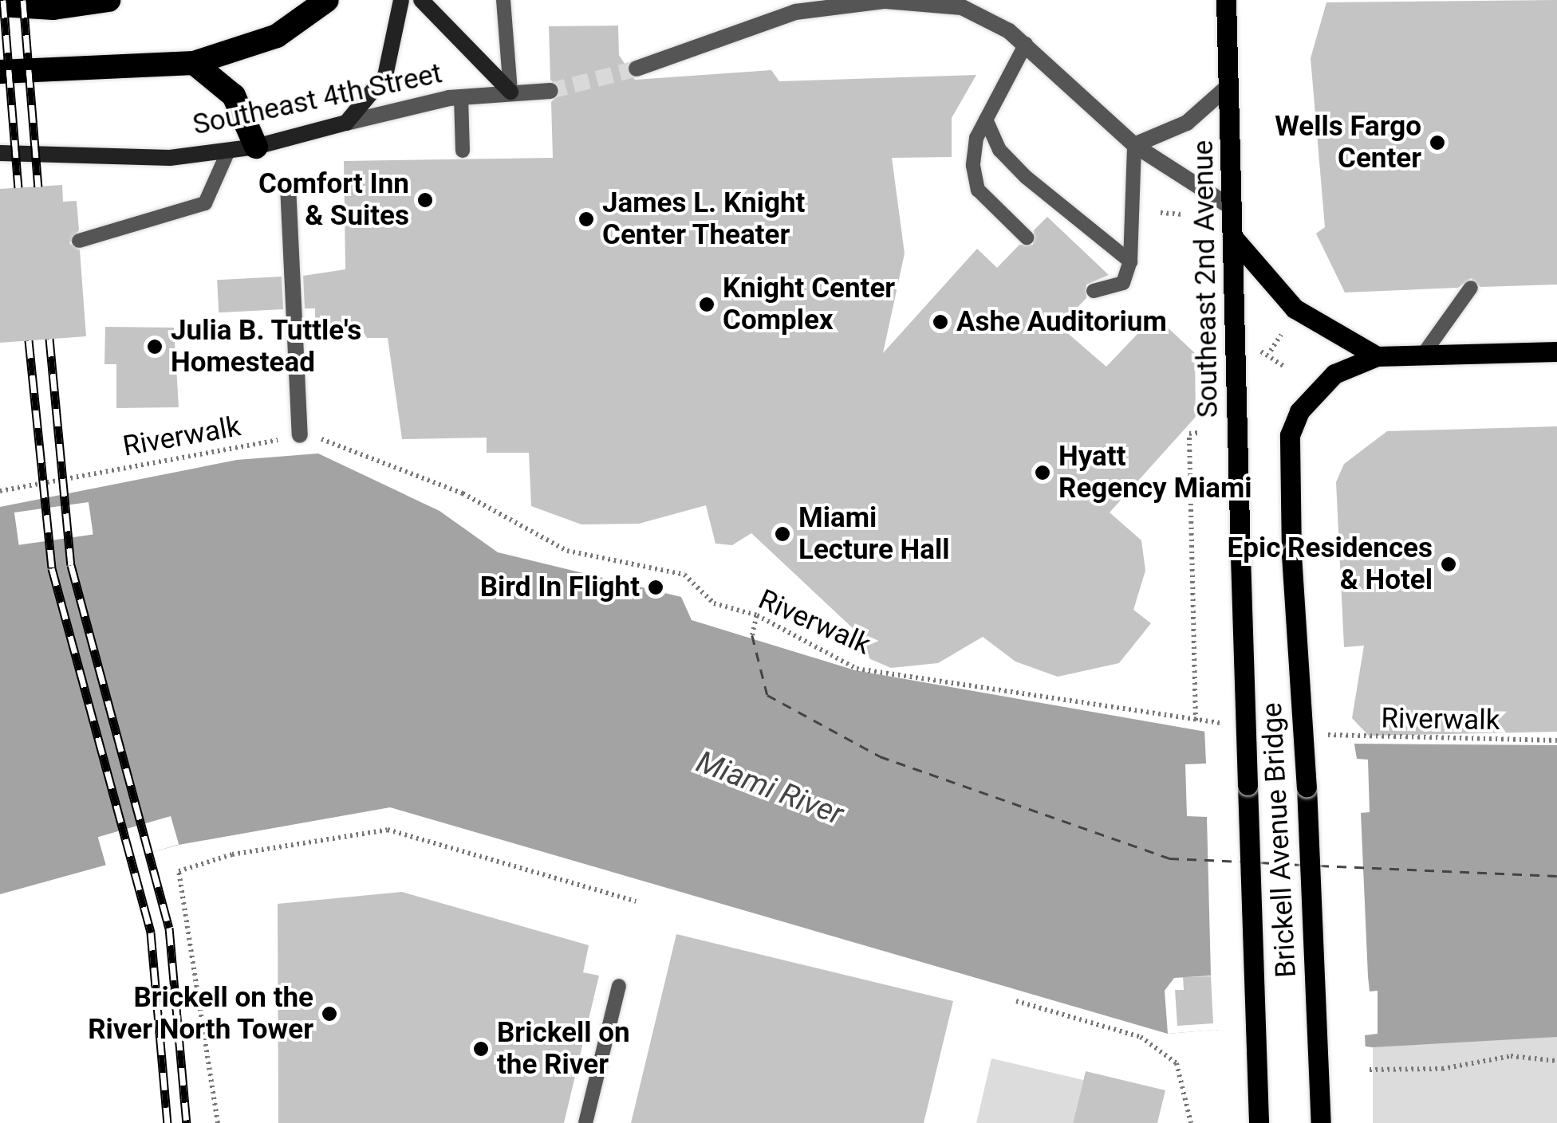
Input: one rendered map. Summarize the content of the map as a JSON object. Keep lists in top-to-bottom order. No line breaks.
{"streets":{"main road":["Southeast 4th Street","Southeast 2nd Avenue","Brickell Avenue Bridge"],"path":["Riverwalk"]},"crossings":[["Southeast 2nd Avenue","Brickell Avenue Bridge"]],"water":["Miami River"],"places":["Wells Fargo Center","Comfort Inn & Suites","James L. Knight Center Theater","Knight Center Complex","Ashe Auditorium","Julia B. Tuttle's Homestead","Hyatt Regency Miami","Miami Lecture Hall","Epic Residences & Hotel","Bird In Flight","Brickell on the River North Tower","Brickell on the River"]}
